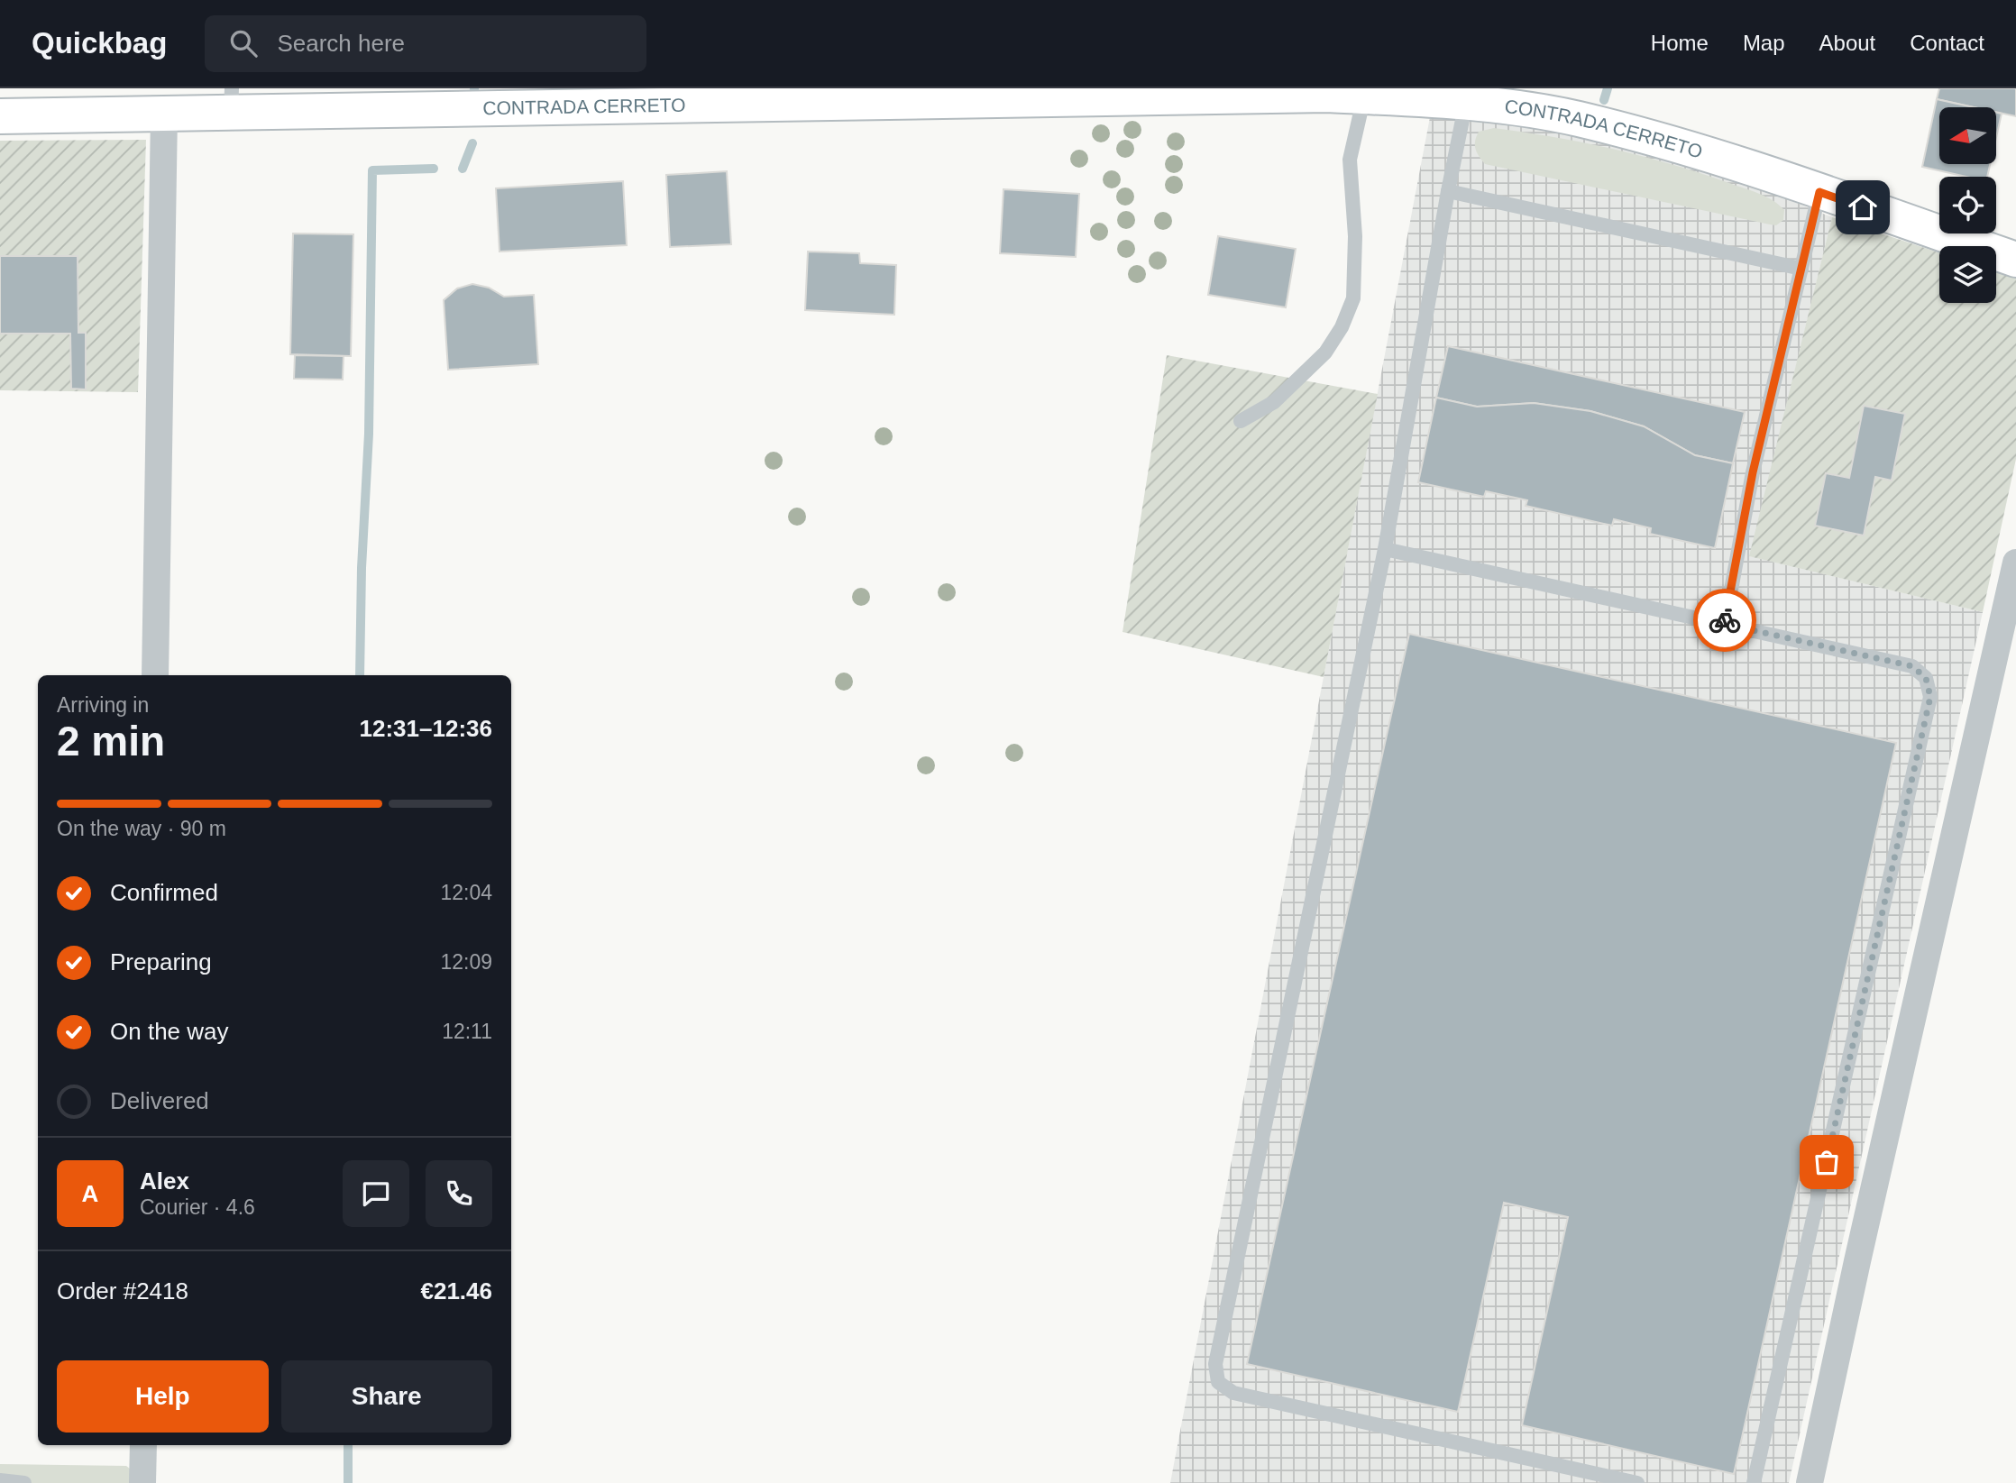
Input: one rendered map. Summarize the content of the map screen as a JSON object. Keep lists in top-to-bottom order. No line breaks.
{"streets":{"main road":["CONTRADA CERRETO"]},"north":"left","page":{"header":"Quickbag","search":"Search here","nav":["Home","Map","About","Contact"],"heading":["2 min","Arriving in","12:31–12:36"],"panel":["Alex","Courier · 4.6","Order #2418","€21.46"],"bar":"On the way · 90 m","list":[["Confirmed","12:04"],["Preparing","12:09"],["On the way","12:11"],"Delivered"],"round":"A","buttons":["Help","Share"]}}
